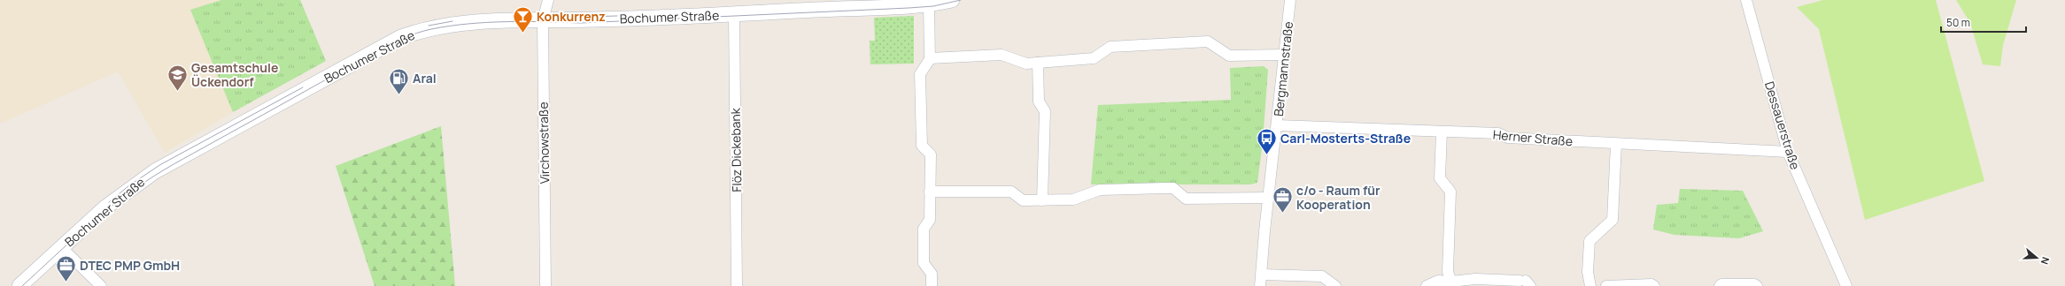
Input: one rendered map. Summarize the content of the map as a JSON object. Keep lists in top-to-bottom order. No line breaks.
{"streets":{"main road":["Bochumer Straße"],"street":["Bergmannstraße","Dessauerstraße","Herner Straße","Virchowstraße","Flöz Dickebank"]},"crossings":[["Bochumer Straße","Virchowstraße"],["Bochumer Straße","Flöz Dickebank"],["Bergmannstraße","Herner Straße"],["Dessauerstraße","Herner Straße"]],"places":{"bar":["Konkurrenz"],"school or university":["Gesamtschule Ückendorf"],"fuel station":["Aral"],"bus stop":["Carl-Mosterts-Straße"],"office":["c/o - Raum für Kooperation","DTEC PMP GmbH"]},"scale_bar":"50 m","north":"right"}
